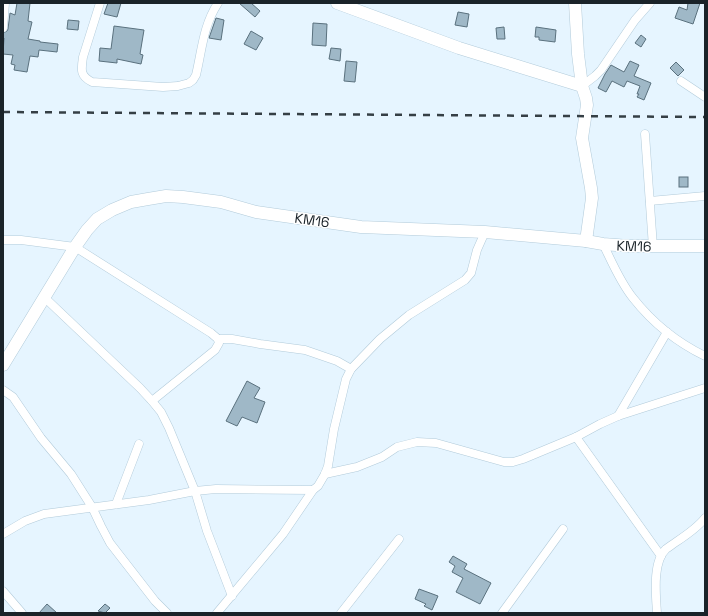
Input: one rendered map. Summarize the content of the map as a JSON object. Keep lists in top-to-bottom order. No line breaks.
{"streets":{"street":["KM16"]}}
